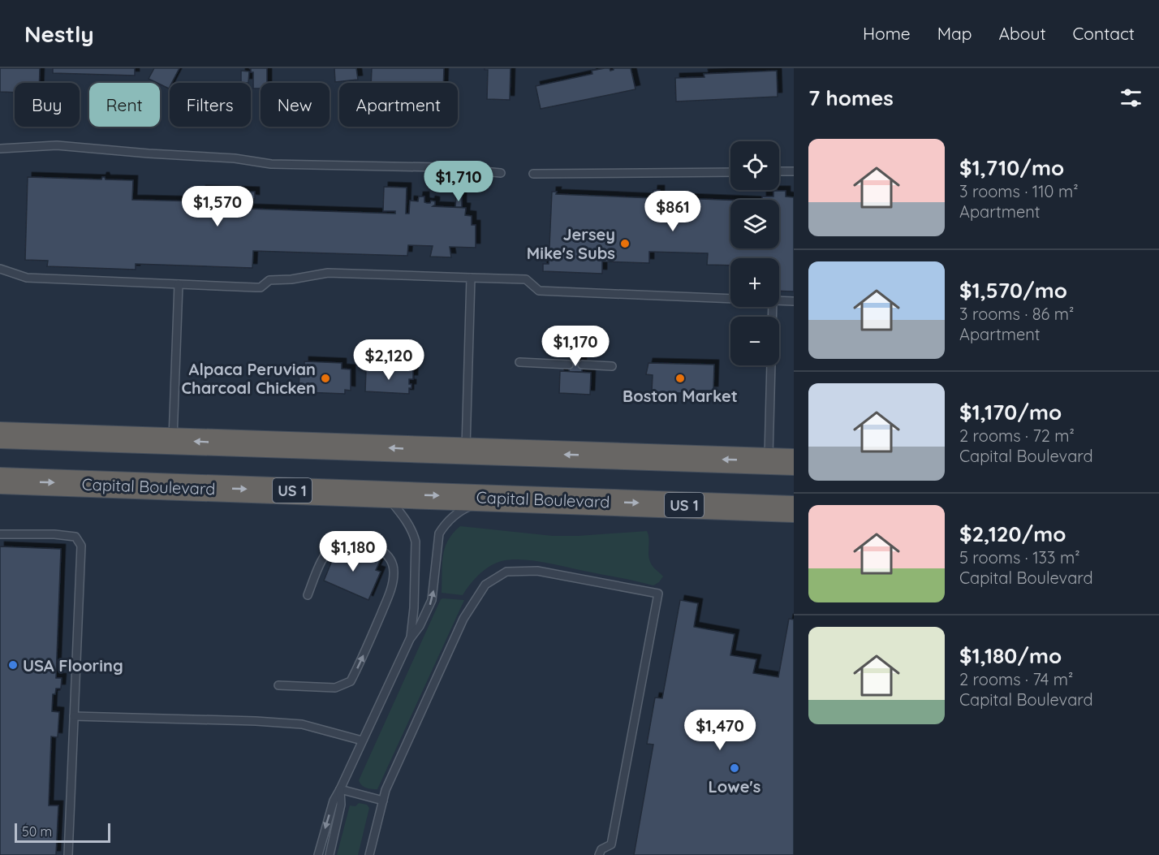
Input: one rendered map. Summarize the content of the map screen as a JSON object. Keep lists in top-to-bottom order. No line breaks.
{"streets":{"highway":["Capital Boulevard","US 1"]},"places":["Jersey Mike's Subs","Alpaca Peruvian Charcoal Chicken","Boston Market","USA Flooring","Lowe's"],"scale_bar":"50 m","page":{"header":"Nestly","nav":["Home","Map","About","Contact"],"heading":"7 homes","chip":["Buy","Rent","Filters","New","Apartment"],"list":[{"name":"$1,710/mo","note":"3 rooms · 110 m² · Apartment"},{"name":"$1,570/mo","note":"3 rooms · 86 m² · Apartment"},{"name":"$1,170/mo","note":"2 rooms · 72 m² · Capital Boulevard"},{"name":"$2,120/mo","note":"5 rooms · 133 m² · Capital Boulevard"},{"name":"$1,180/mo","note":"2 rooms · 74 m² · Capital Boulevard"}],"map_buttons":["+","−"],"price":["$1,710","$1,570","$861","$1,170","$2,120","$1,180","$1,470"],"scale":"50 m"}}
